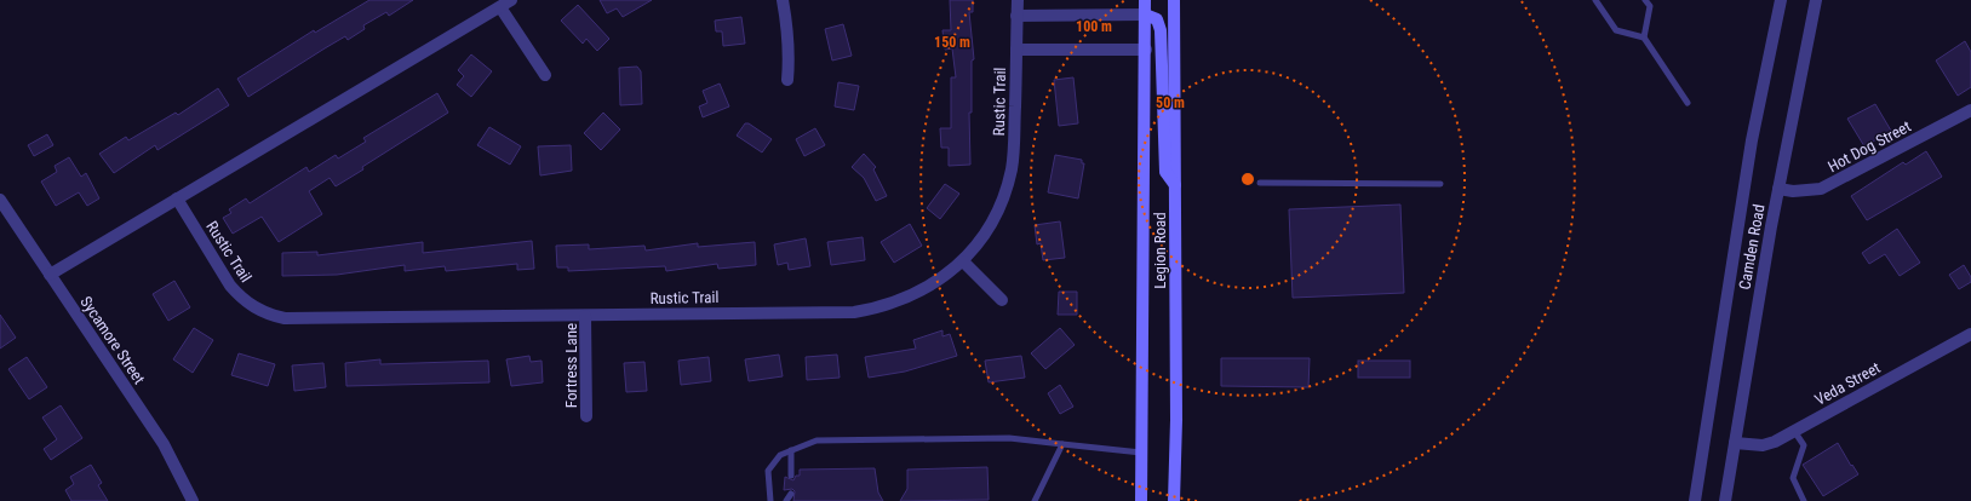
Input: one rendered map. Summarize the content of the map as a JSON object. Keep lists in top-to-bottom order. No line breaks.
{"streets":{"main road":["Legion Road"],"street":["Rustic Trail","Hot Dog Street","Camden Road","Sycamore Street","Fortress Lane","Veda Street"]},"crossings":[["Rustic Trail","Fortress Lane"],["Hot Dog Street","Camden Road"],["Camden Road","Veda Street"]],"rings":["100 m","150 m","50 m"]}
